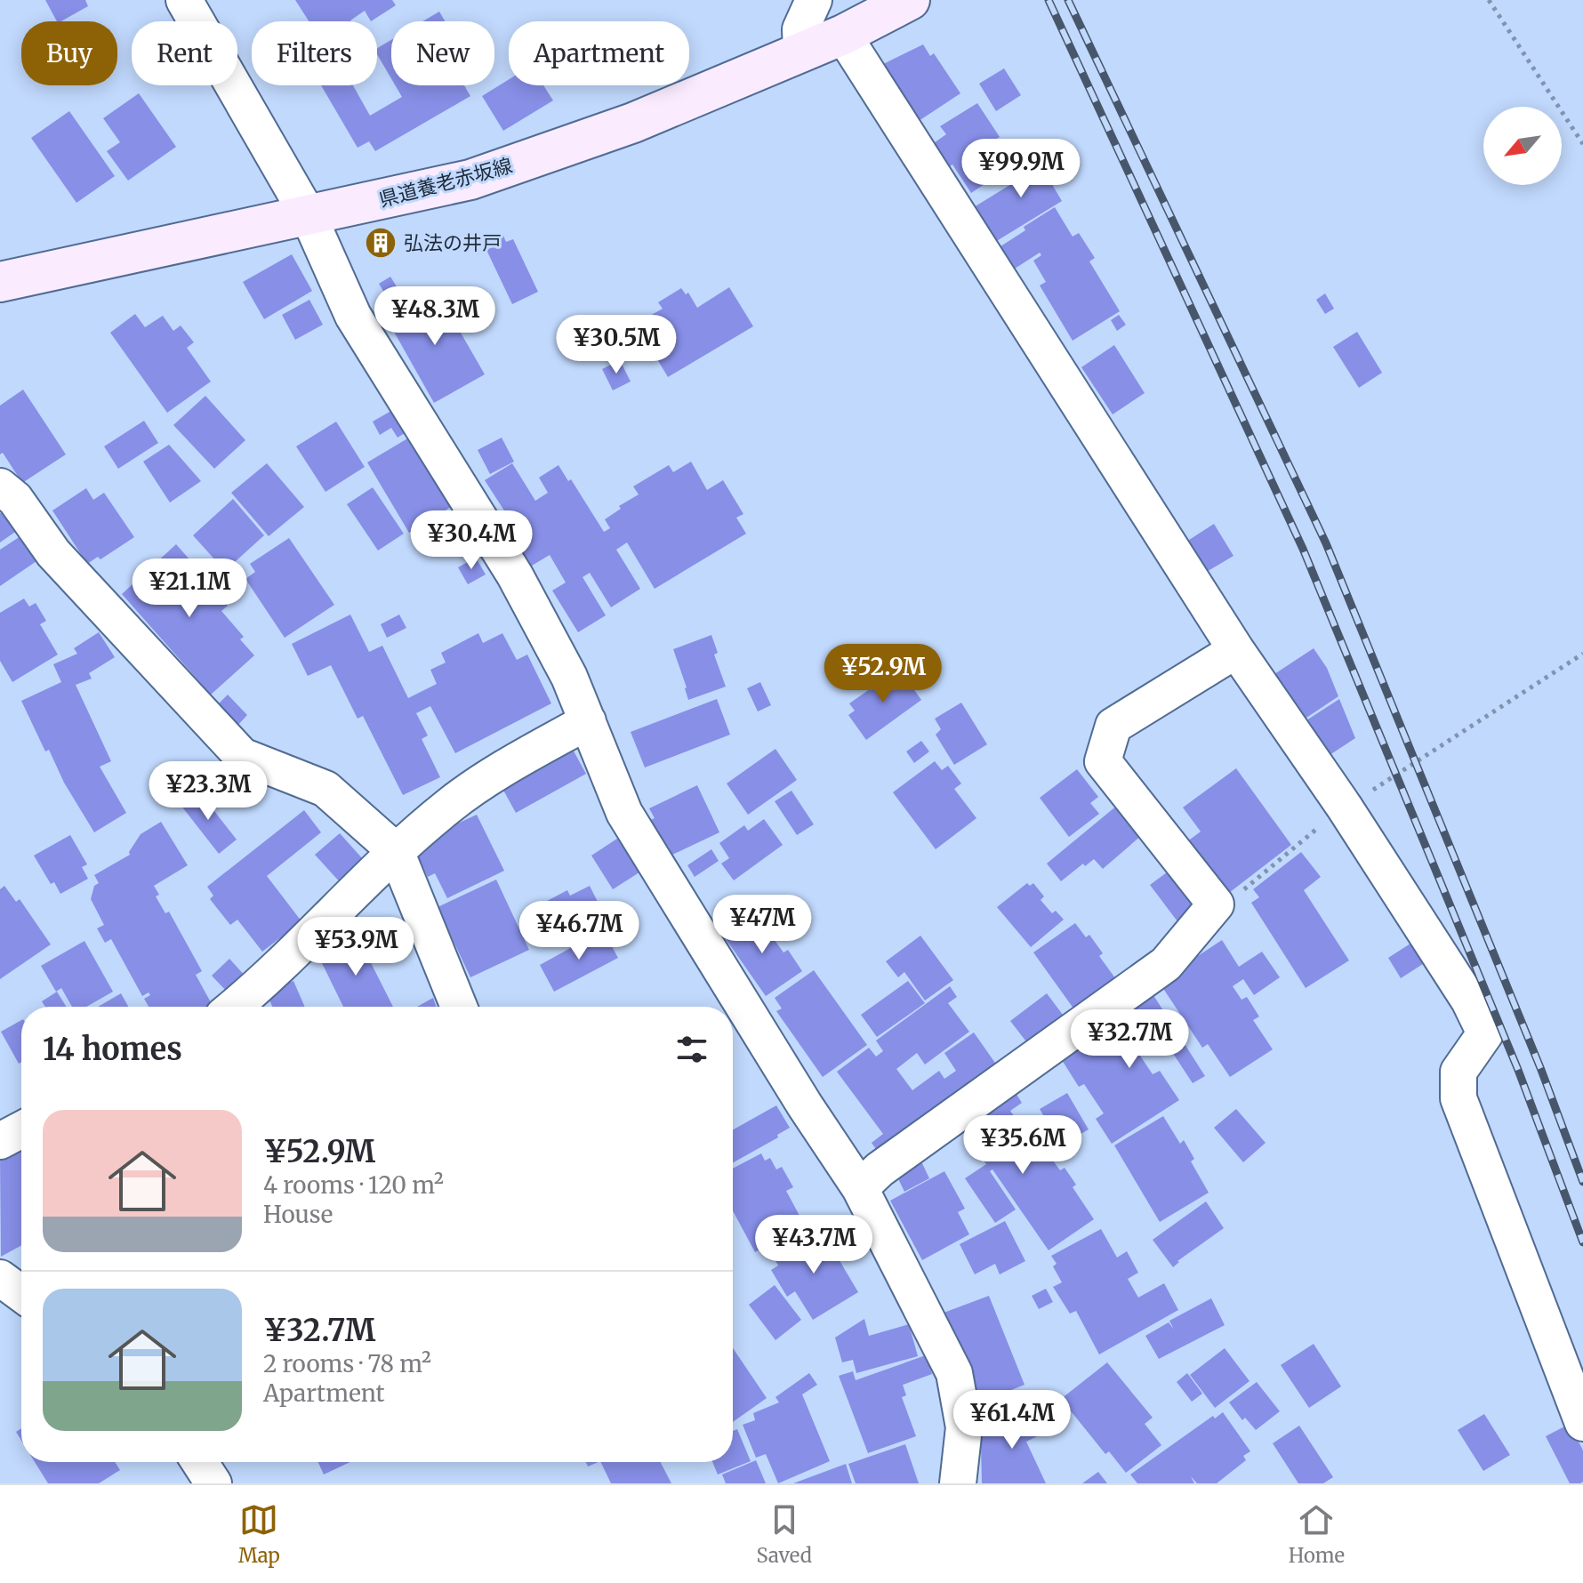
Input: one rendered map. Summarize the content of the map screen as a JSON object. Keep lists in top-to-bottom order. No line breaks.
{"streets":{"main road":["県道養老赤坂線"]},"places":{"building":["弘法の井戸"]},"north":"bottom left","page":{"chip":["Buy","Rent","Filters","New","Apartment"],"price":["¥99.9M","¥48.3M","¥30.5M","¥30.4M","¥21.1M","¥52.9M","¥23.3M","¥47M","¥46.7M","¥53.9M","¥32.7M","¥35.6M","¥43.7M","¥61.4M"],"heading":"14 homes","list":[{"name":"¥52.9M","note":"4 rooms · 120 m² · House"},{"name":"¥32.7M","note":"2 rooms · 78 m² · Apartment"}],"tabs":["Map","Saved","Home"]}}
